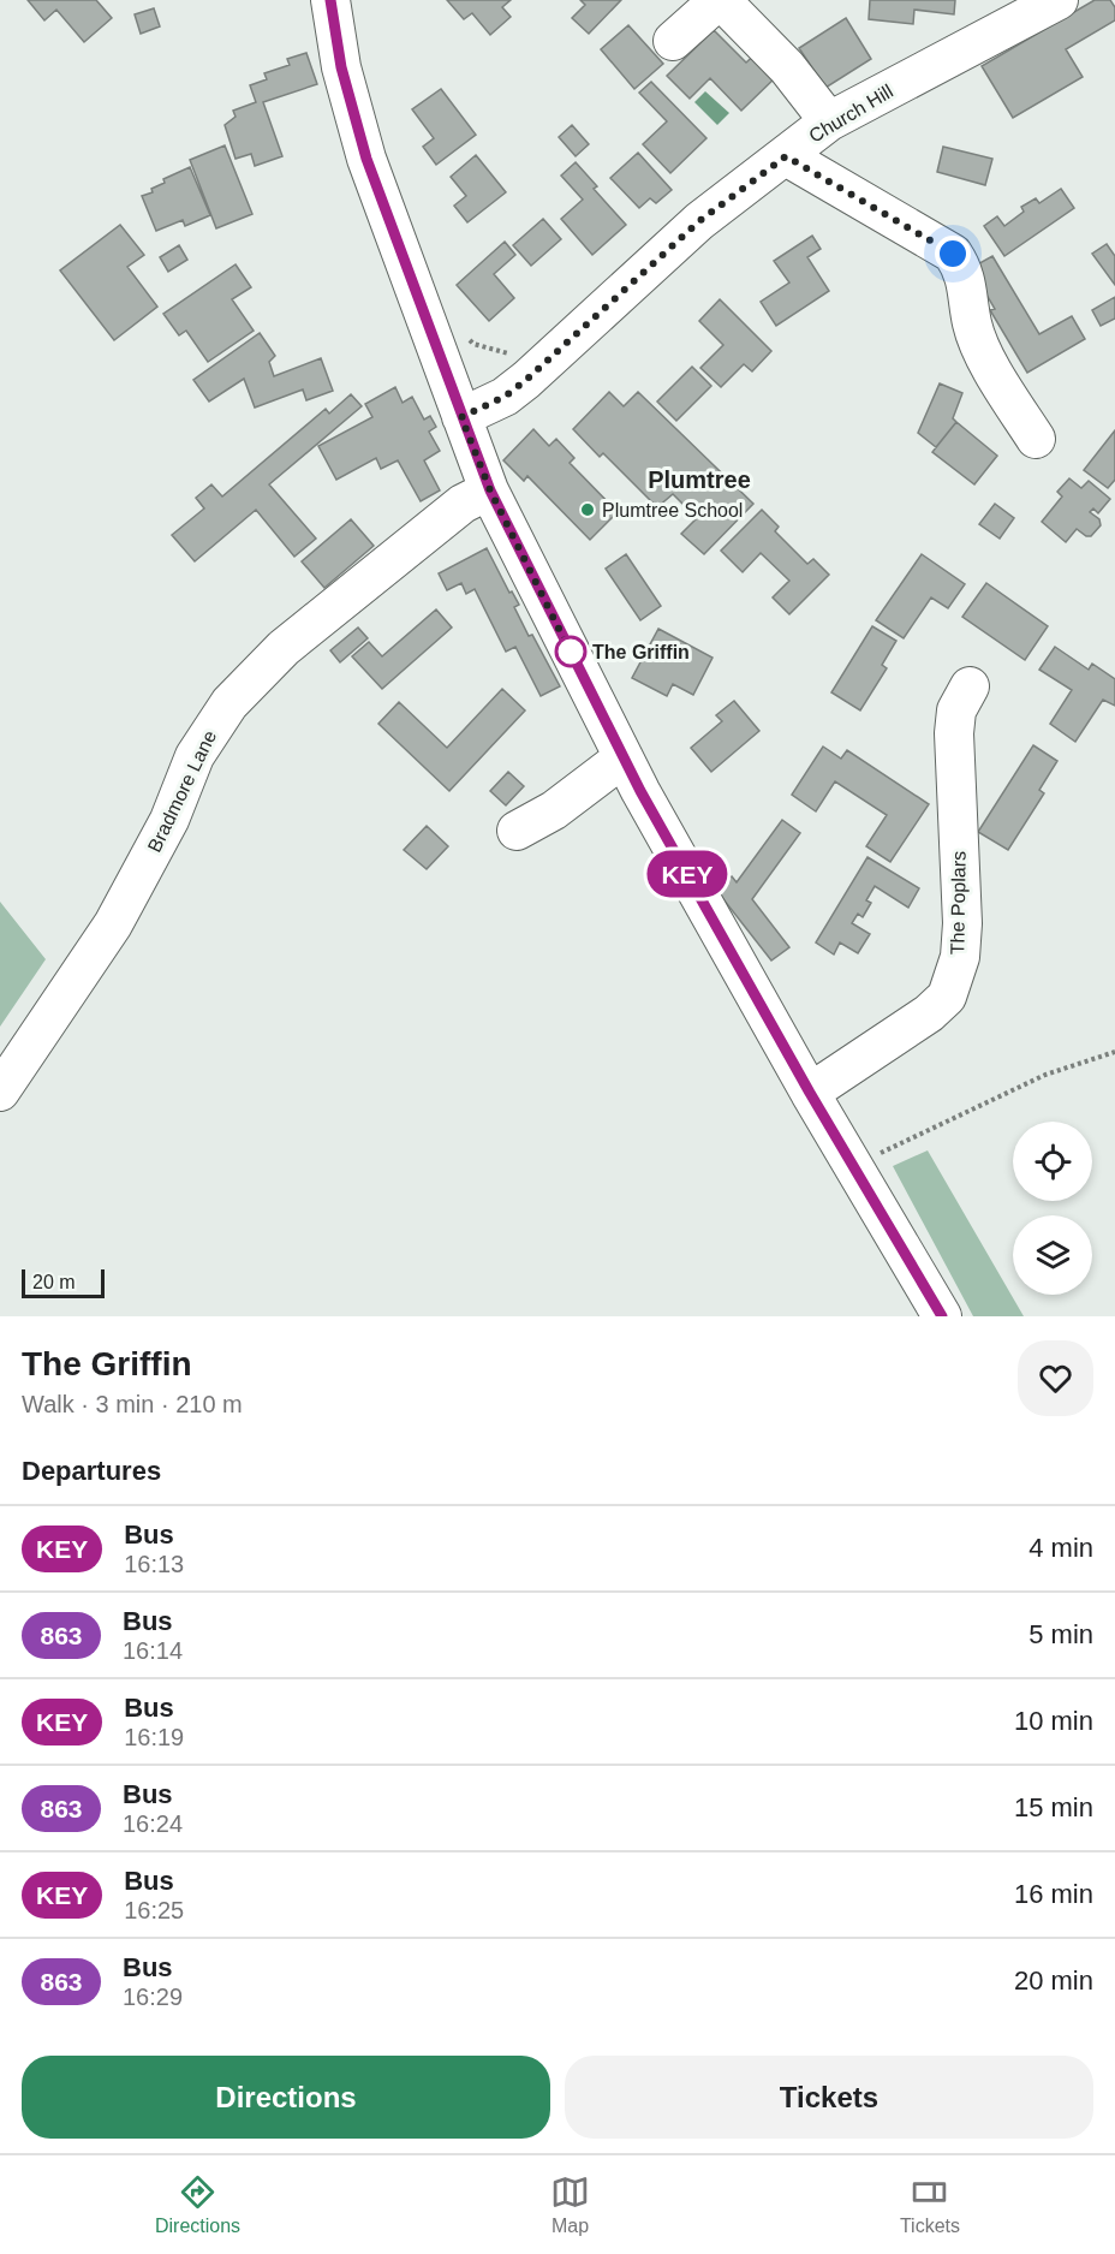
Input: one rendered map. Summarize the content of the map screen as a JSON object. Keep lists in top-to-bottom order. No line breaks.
{"streets":{"street":["Church Hill","Bradmore Lane","The Poplars"]},"districts":["Plumtree"],"places":["Plumtree School","The Griffin"],"lines":["bus line KEY"],"scale_bar":"20 m","page":{"on_map":"KEY","scale":"20 m","heading":[["The Griffin","Walk · 3 min · 210 m"],"Departures"],"list":[{"mark":"KEY","name":"Bus","note":"16:13","value":"4 min"},{"mark":"863","name":"Bus","note":"16:14","value":"5 min"},{"mark":"KEY","name":"Bus","note":"16:19","value":"10 min"},{"mark":"863","name":"Bus","note":"16:24","value":"15 min"},{"mark":"KEY","name":"Bus","note":"16:25","value":"16 min"},{"mark":"863","name":"Bus","note":"16:29","value":"20 min"}],"buttons":["Directions","Tickets"],"tabs":["Directions","Map","Tickets"]}}
